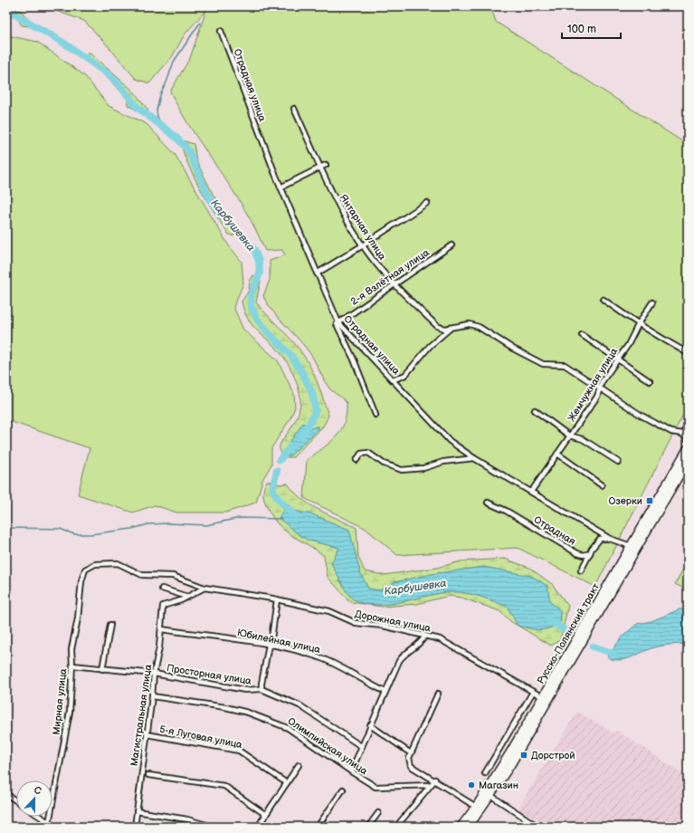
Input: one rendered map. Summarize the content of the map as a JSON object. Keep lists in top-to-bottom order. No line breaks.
{"streets":{"main road":["Русско-Полянский тракт"],"street":["Отрадная улица","Янтарная улица","2-я Взлётная улица","Жемчужная улица","Отрадная","Дорожная улица","Юбилейная улица","Просторная улица","Мирная улица","Магистральная улица","5-я Луговая улица","Олимпийская улица"]},"crossings":[["Отрадная улица","2-я Взлётная улица"],["Отрадная улица","Жемчужная улица"],["Янтарная улица","2-я Взлётная улица"],["Дорожная улица","Русско-Полянский тракт"],["Дорожная улица","Мирная улица"],["Юбилейная улица","Магистральная улица"],["Просторная улица","Мирная улица"],["Просторная улица","Магистральная улица"],["Магистральная улица","5-я Луговая улица"],["Магистральная улица","Олимпийская улица"]],"water":["Карбушевка"],"places":{"transit":["Озерки","Дорстрой"],"other":["Магазин"]},"scale_bar":"100 m","north":"top"}
